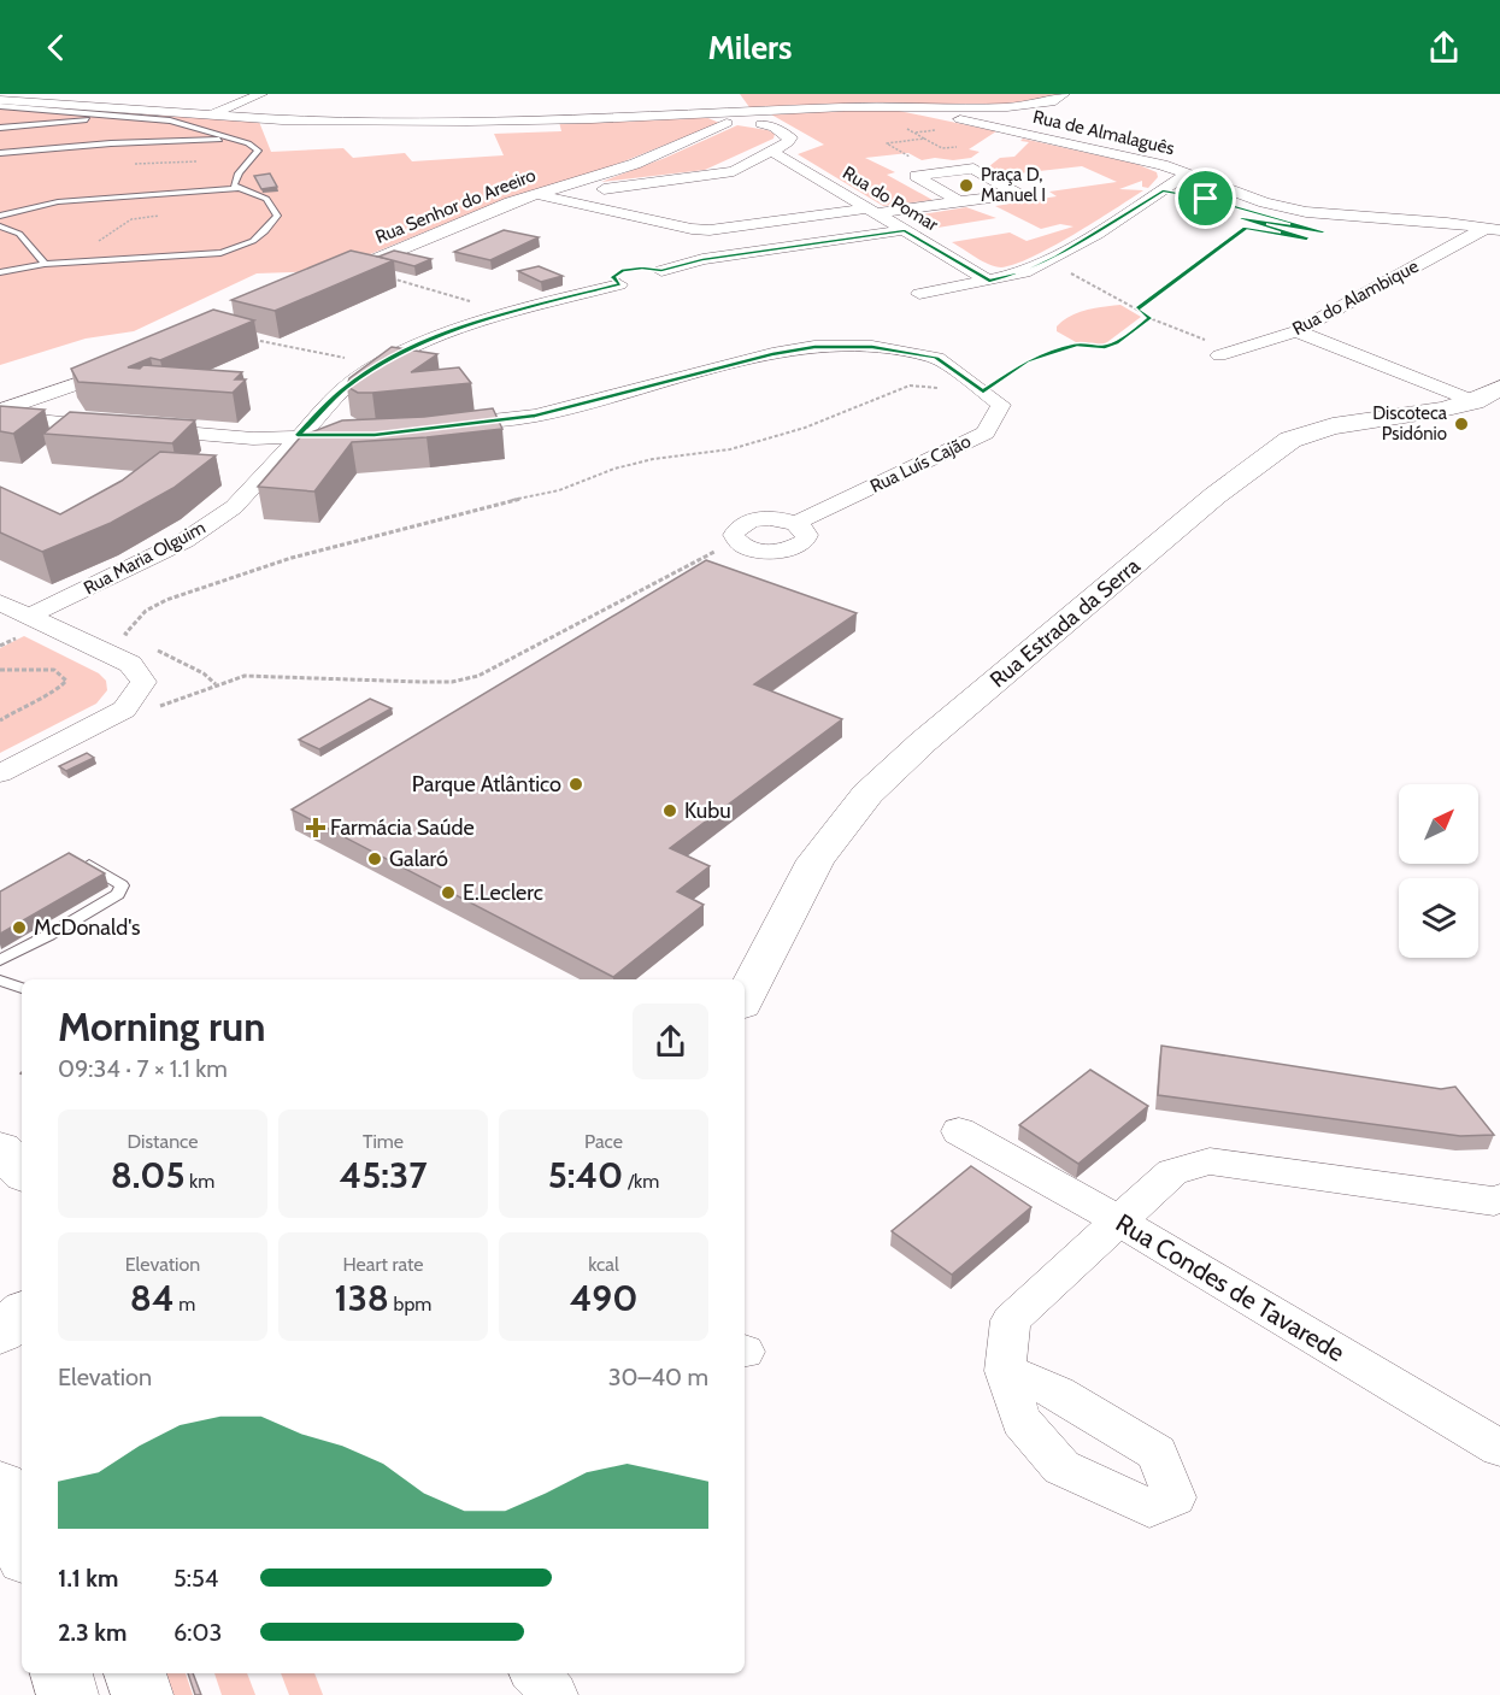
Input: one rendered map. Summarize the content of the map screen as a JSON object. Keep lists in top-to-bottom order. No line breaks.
{"streets":{"street":["Rua de Almalaguês","Rua do Pomar","Rua Senhor do Areeiro","Rua do Alambique","Rua Luís Cajão","Rua Maria Olguim","Rua Estrada da Serra","Rua Condes de Tavarede"]},"crossings":[["Rua de Almalaguês","Rua do Alambique"]],"places":{"other":["Praça D, Manuel I","Discoteca Psidónio","Parque Atlântico","Kubu","Galaró","E.Leclerc","McDonald's"],"health":["Farmácia Saúde"]},"north":"top right","page":{"header":"Milers","heading":["Morning run","09:34 · 7 × 1.1 km"],"stats":[["Distance","8.05 km"],["Time","45:37"],["Pace","5:40 /km"],["Elevation","84 m"],["Heart rate","138 bpm"],["kcal","490"]],"chart":["Elevation","30–40 m"],"list":[{"name":"1.1 km","note":"5:54"},{"name":"2.3 km","note":"6:03"}]}}
